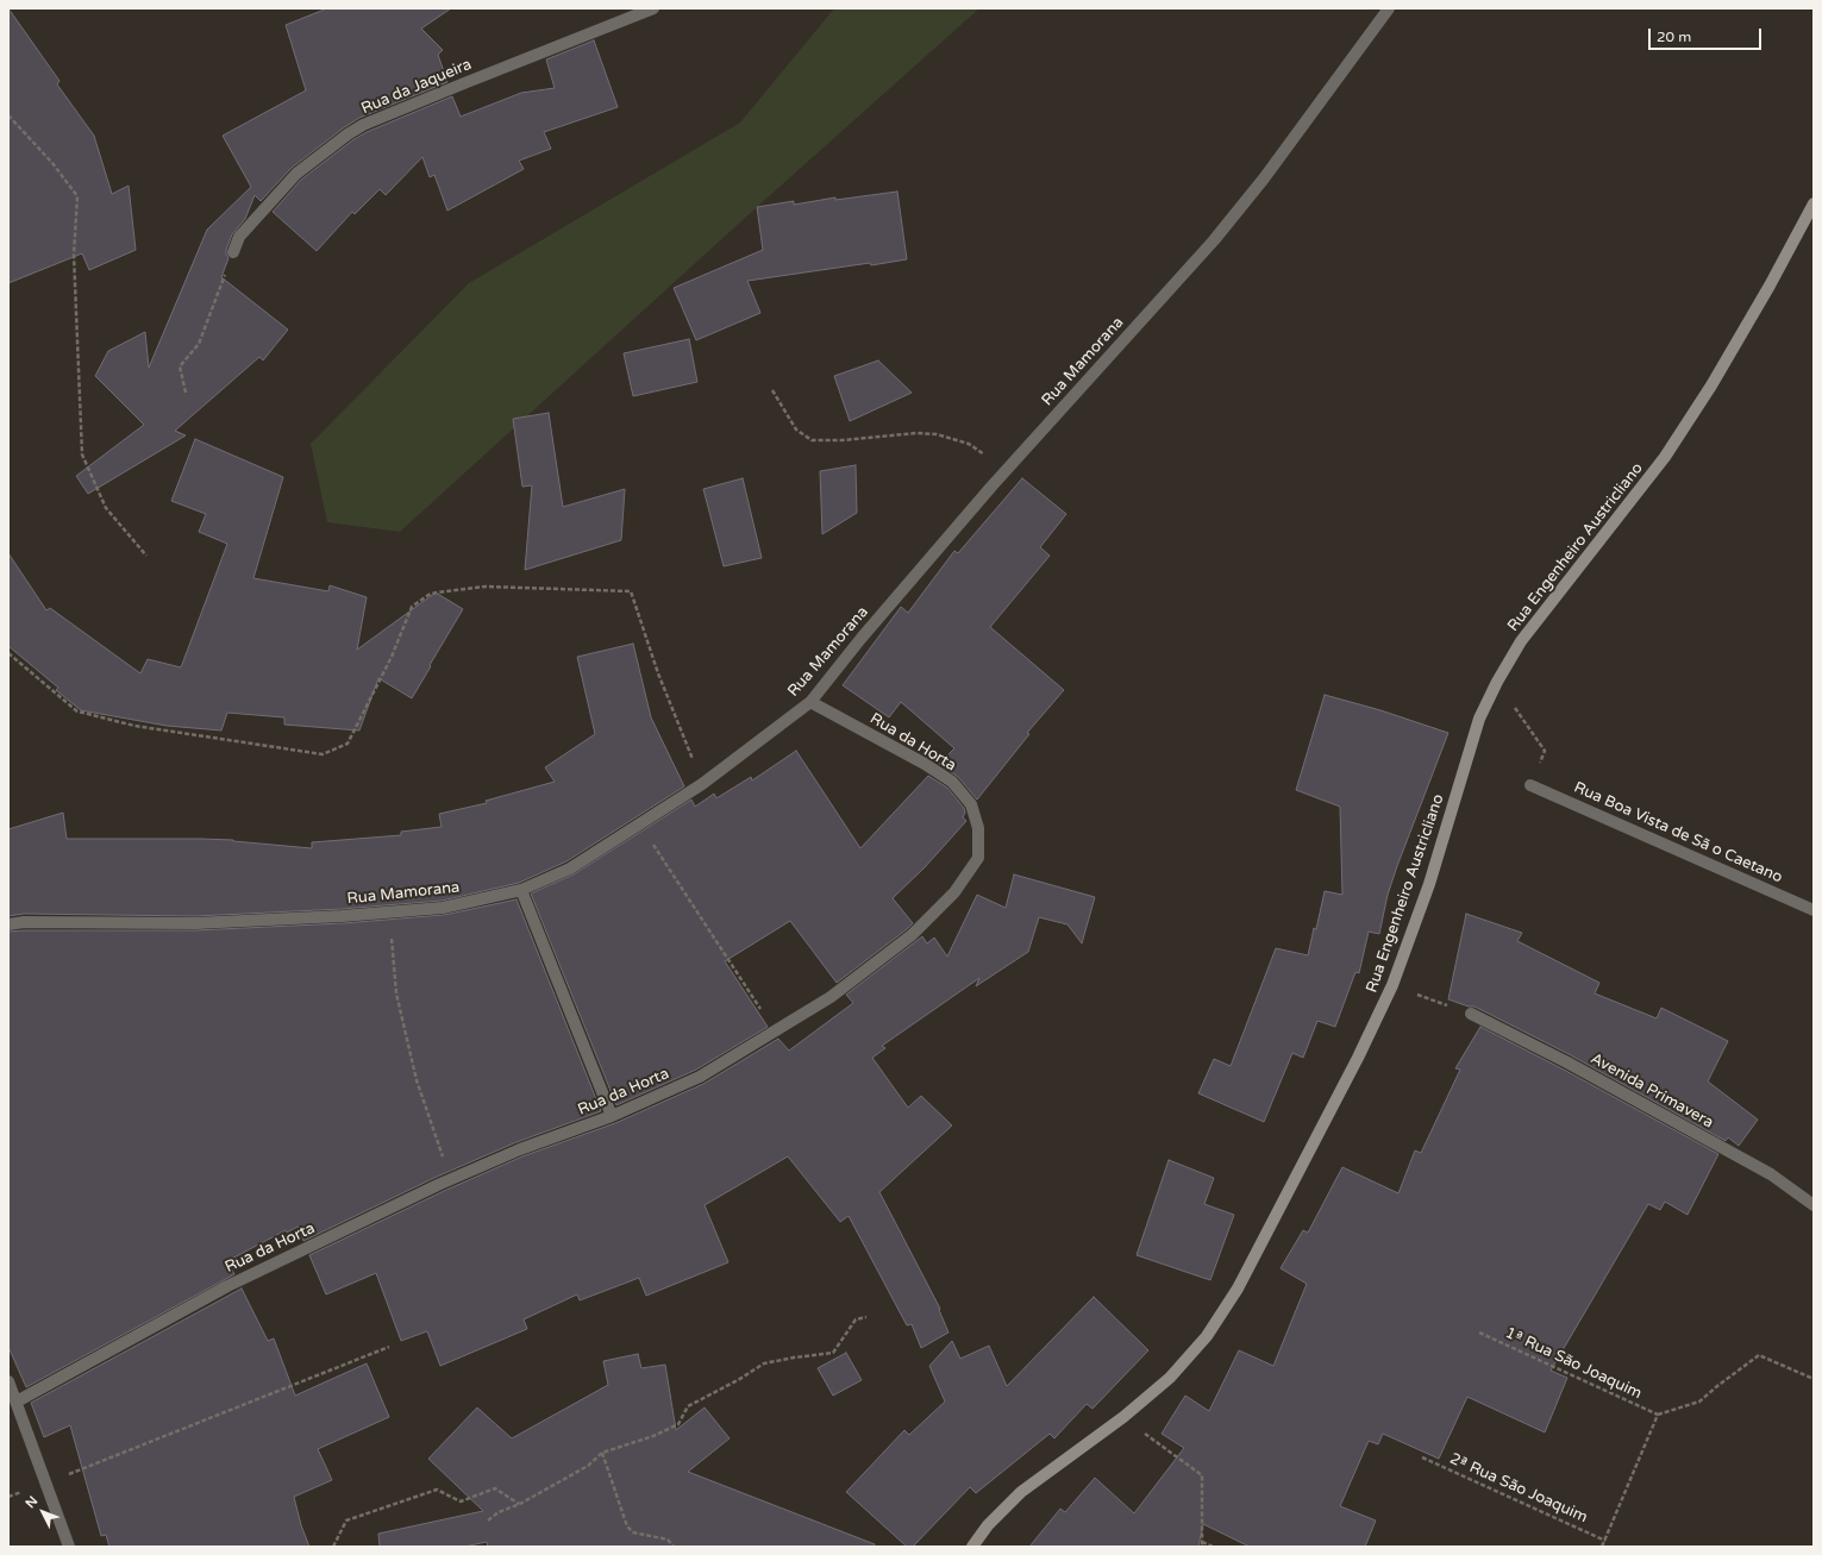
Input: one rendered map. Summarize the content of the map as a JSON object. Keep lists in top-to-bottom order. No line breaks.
{"streets":{"main road":["Rua Engenheiro Austricliano"],"street":["Rua da Jaqueira","Rua Mamorana","Rua da Horta","Rua Boa Vista de Sã o Caetano","Avenida Primavera"],"path":["1ª Rua São Joaquim","2ª Rua São Joaquim"]},"crossings":[["Rua Mamorana","Rua da Horta"]],"scale_bar":"20 m","north":"top left"}
